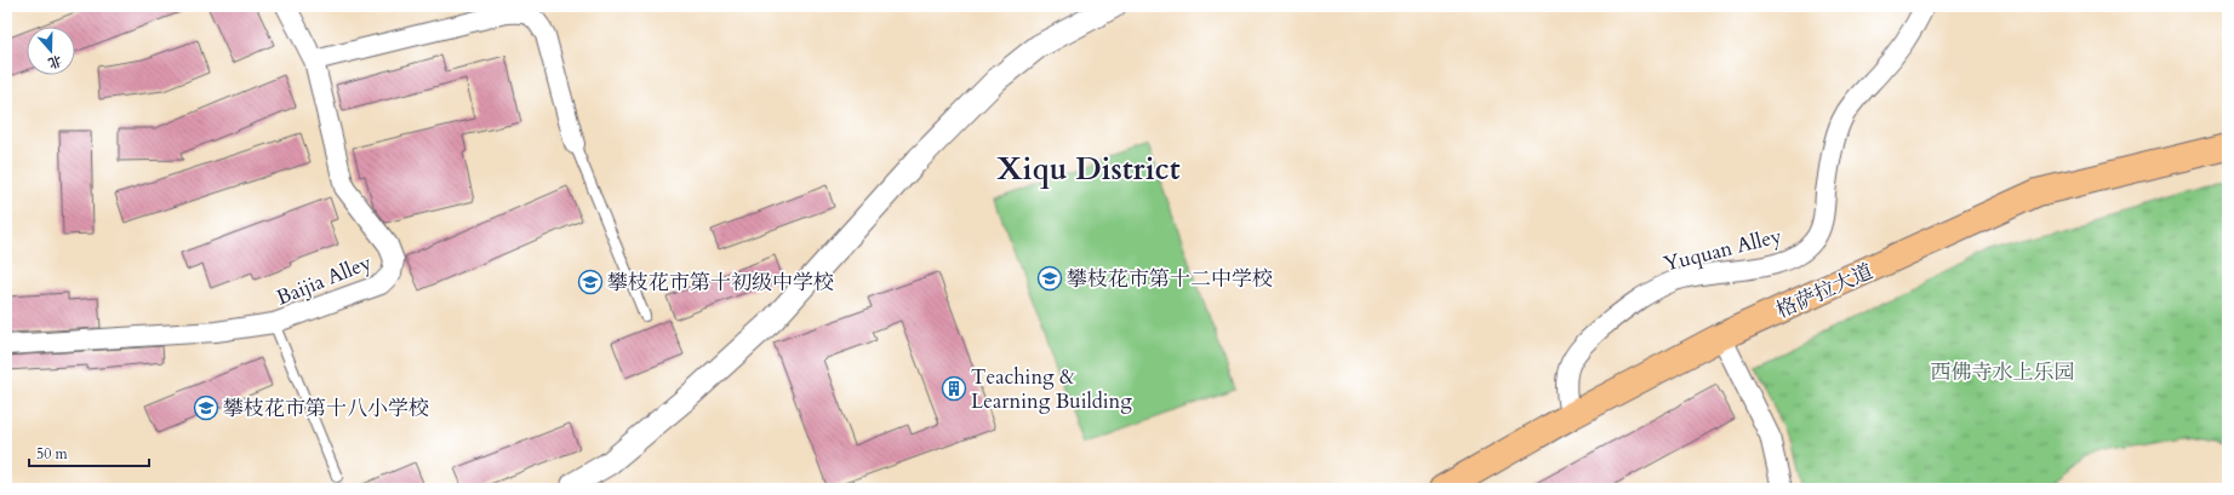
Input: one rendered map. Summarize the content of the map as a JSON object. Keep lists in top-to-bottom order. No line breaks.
{"streets":{"main road":["格萨拉大道"],"street":["Yuquan Alley","Baijia Alley"]},"crossings":[["Yuquan Alley","格萨拉大道"]],"districts":["Xiqu District"],"parks":["西佛寺水上乐园"],"places":{"school or university":["攀枝花市第十二中学校","攀枝花市第十初级中学校","攀枝花市第十八小学校"],"building":["Teaching & Learning Building"]},"scale_bar":"50 m","north":"bottom"}
